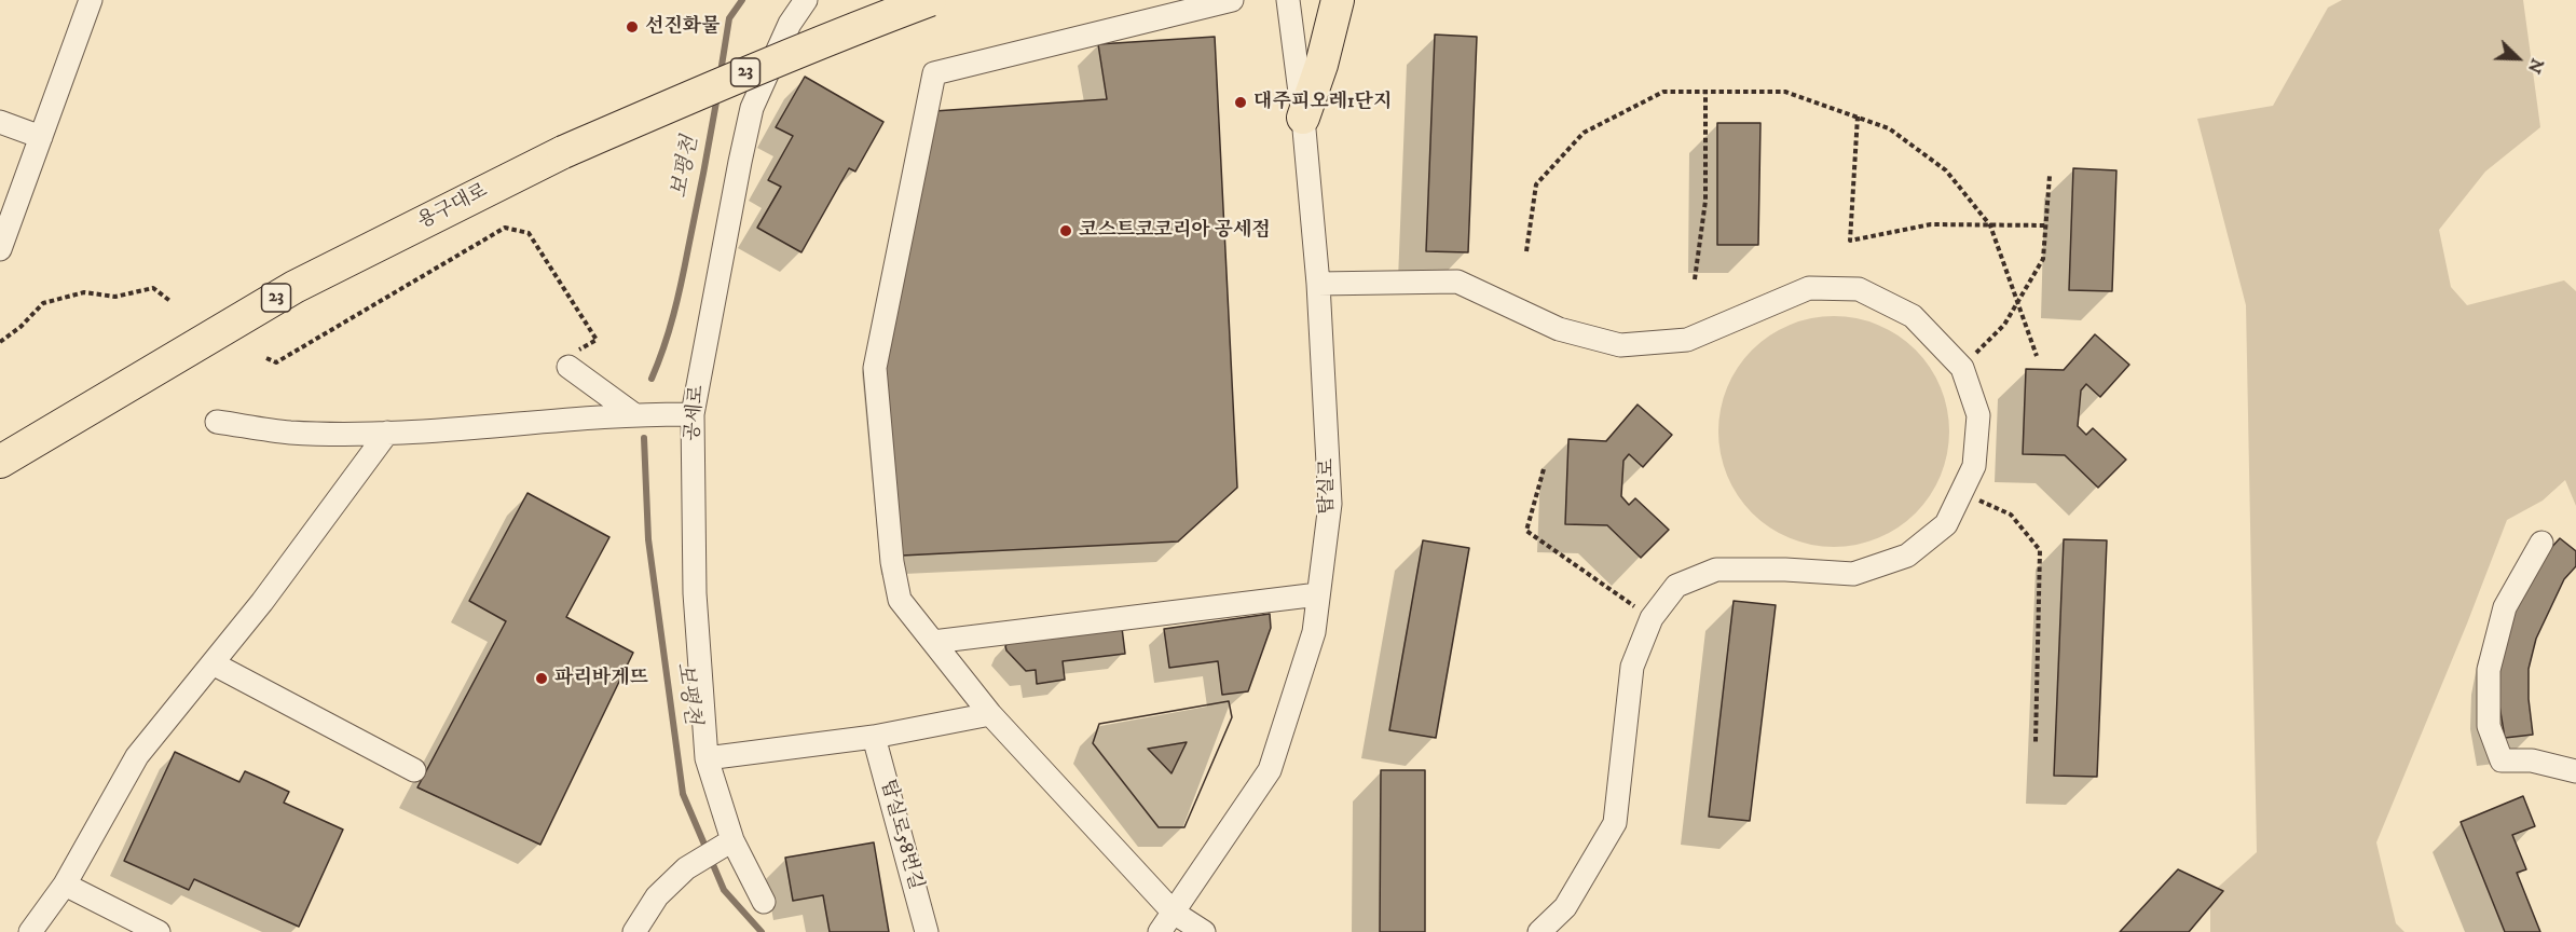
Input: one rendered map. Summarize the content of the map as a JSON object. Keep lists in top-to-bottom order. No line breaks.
{"streets":{"highway":["23","용구대로"],"street":["공세로","탑실로","탑실로58번길"]},"water":["보평천"],"places":["선진화물","대주피오레1단지","코스트코코리아 공세점","파리바게뜨"],"north":"bottom right"}
